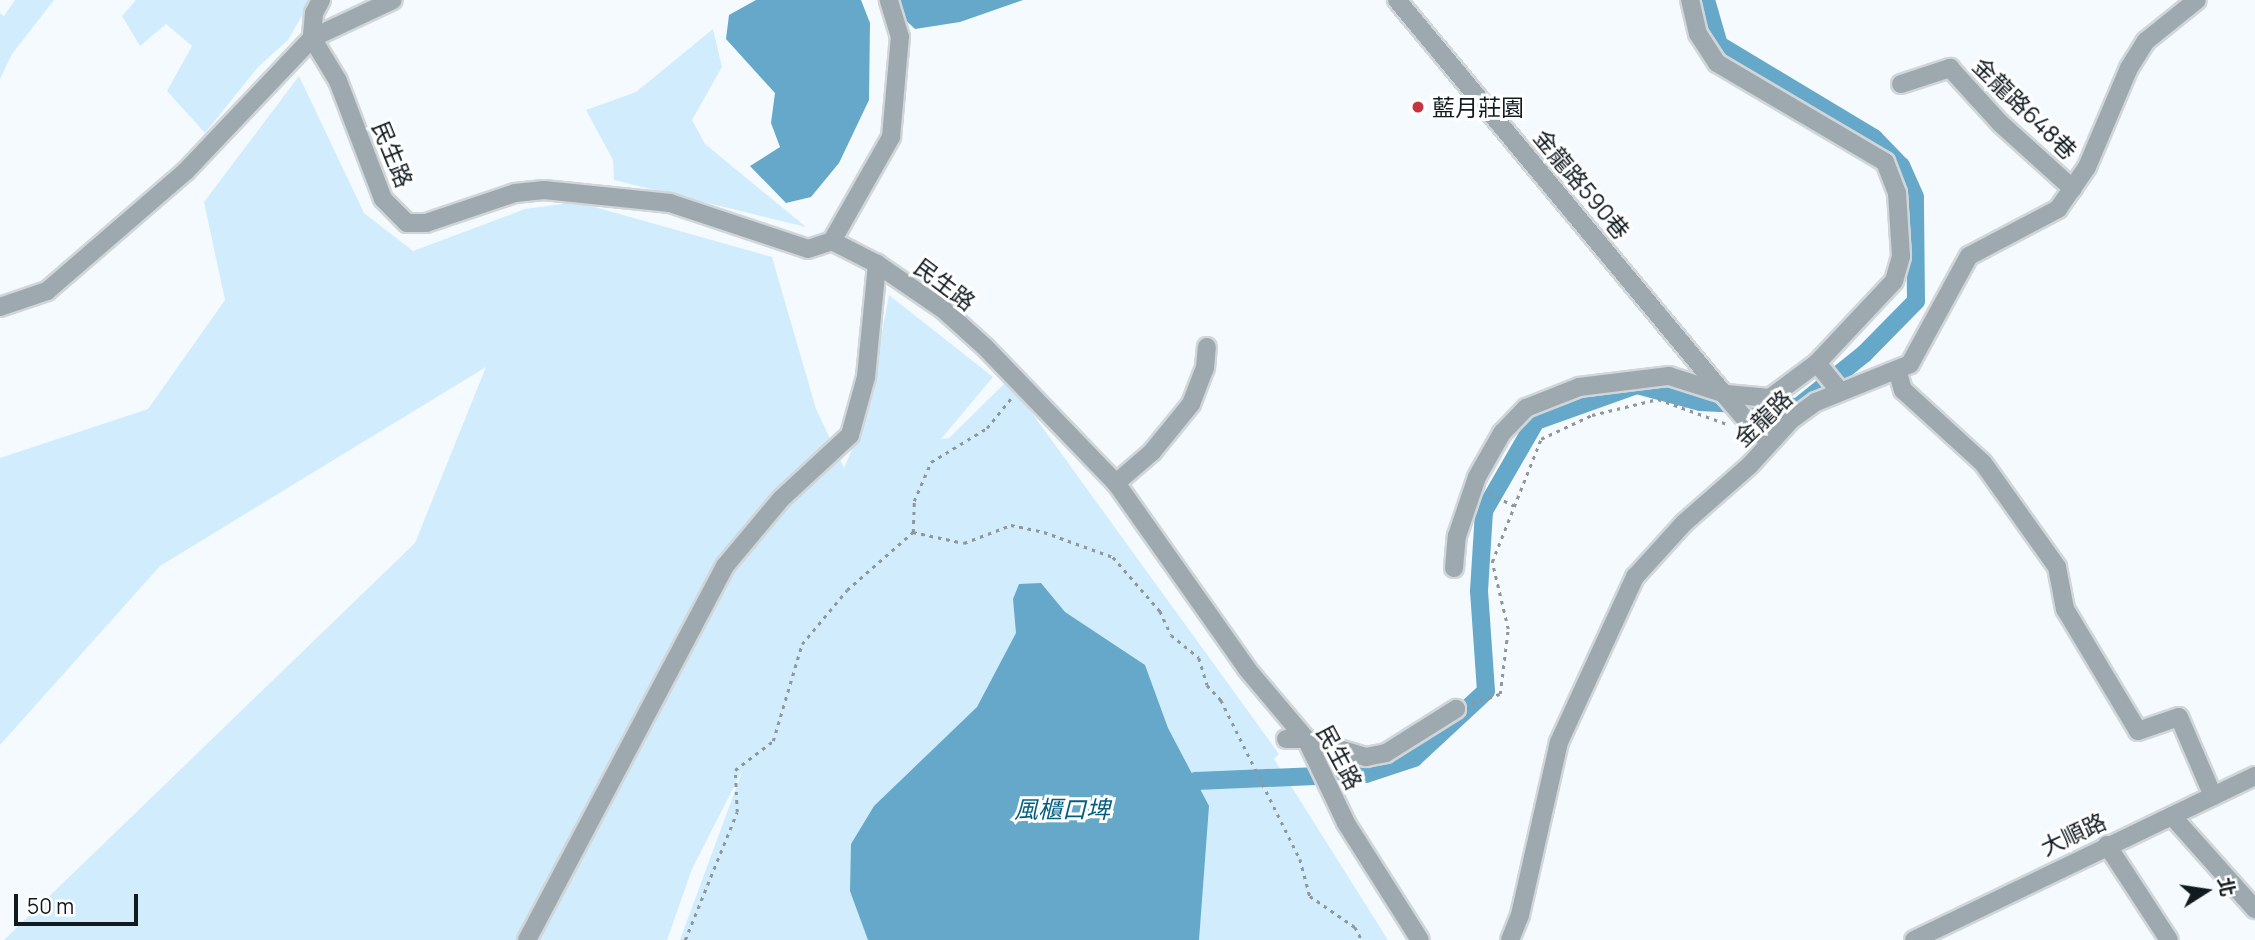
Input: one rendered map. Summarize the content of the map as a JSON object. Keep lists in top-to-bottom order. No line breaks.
{"streets":{"street":["金龍路648巷","民生路","金龍路590巷","金龍路","大順路"]},"crossings":[["金龍路590巷","金龍路"]],"water":["風櫃口埤"],"places":["藍月莊園"],"scale_bar":"50 m","north":"right"}
